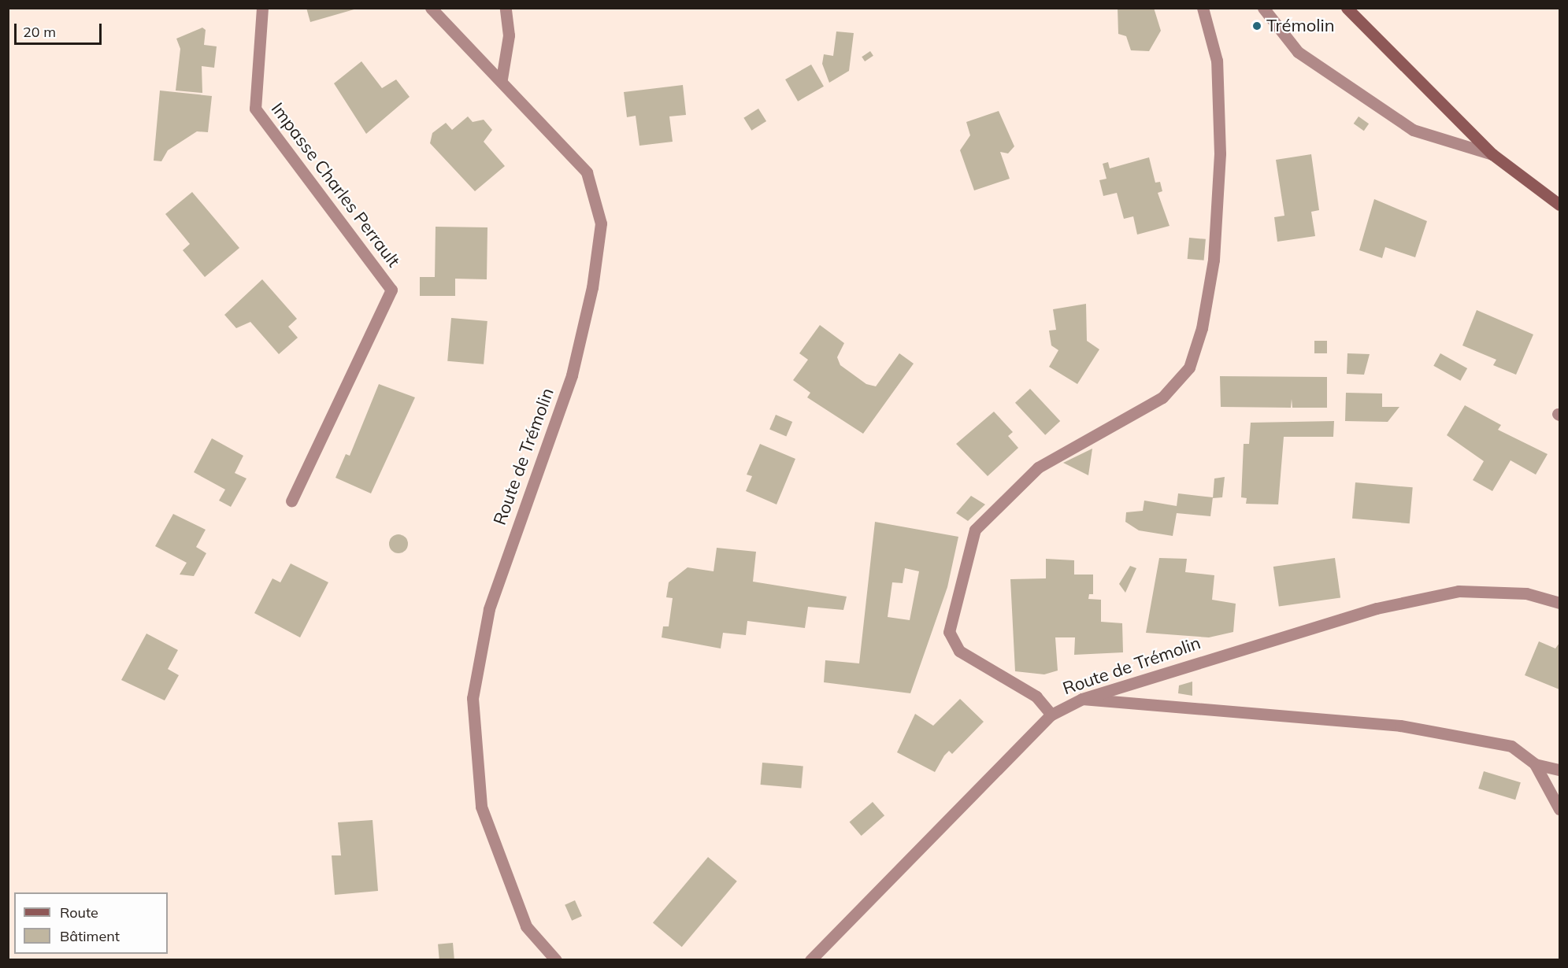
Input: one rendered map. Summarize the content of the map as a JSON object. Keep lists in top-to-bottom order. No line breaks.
{"streets":{"street":["Impasse Charles Perrault","Route de Trémolin"]},"places":["Trémolin"],"legend":["Route","Bâtiment"],"scale_bar":"20 m"}
